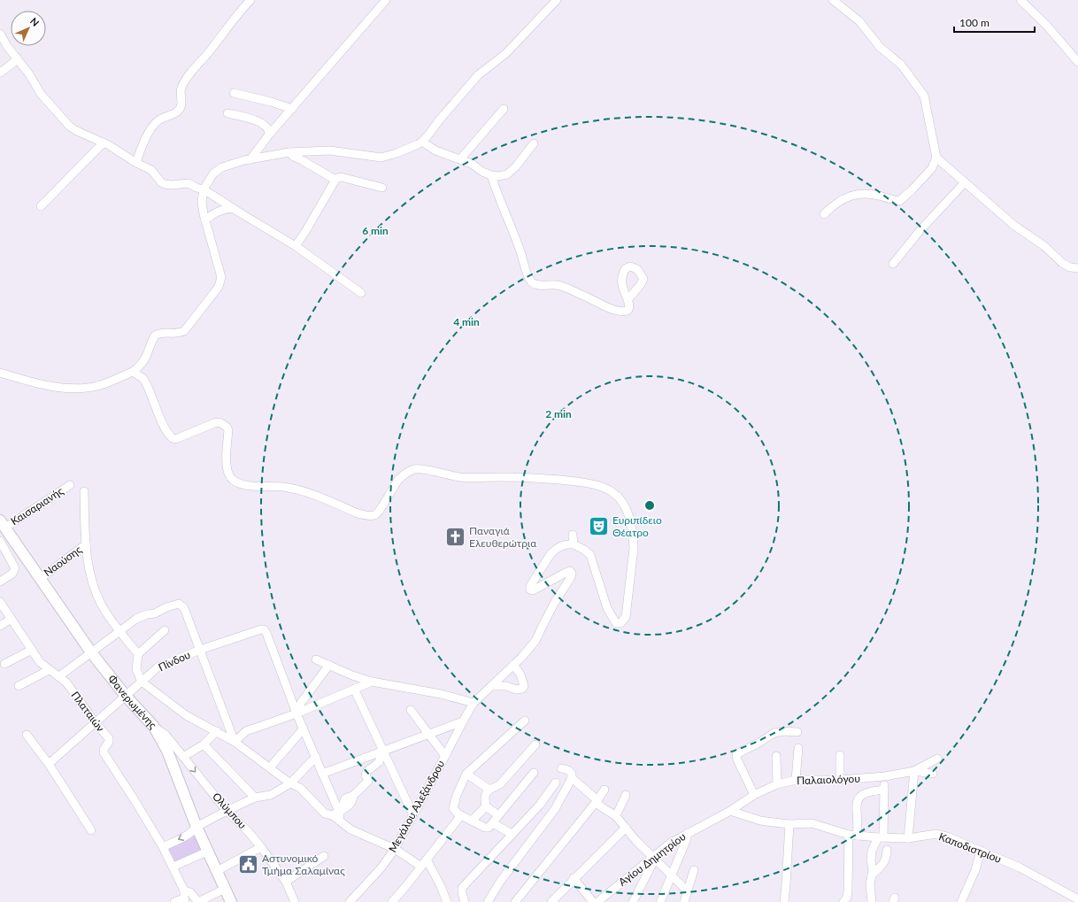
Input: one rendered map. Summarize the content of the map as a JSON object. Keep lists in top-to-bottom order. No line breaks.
{"streets":{"main road":["Φανερωμένης"],"street":["Καισαριανής","Ναούσης","Πίνδου","Πλαταιών","Παλαιολόγου","Μεγάλου Αλεξάνδρου","Ολύμπου","Καποδιστρίου","Αγίου Δημητρίου"]},"crossings":[["Καισαριανής","Φανερωμένης"],["Ναούσης","Φανερωμένης"],["Πίνδου","Φανερωμένης"],["Πίνδου","Πλαταιών"],["Φανερωμένης","Ολύμπου"],["Παλαιολόγου","Καποδιστρίου"],["Παλαιολόγου","Αγίου Δημητρίου"],["Καποδιστρίου","Αγίου Δημητρίου"]],"places":{"theatre":["Ευριπίδειο Θέατρο"],"church":["Παναγιά Ελευθερώτρια"],"public building":["Αστυνομικό Τμήμα Σαλαμίνας"]},"scale_bar":"100 m","north":"top right","rings":["6 min","4 min","2 min"]}
